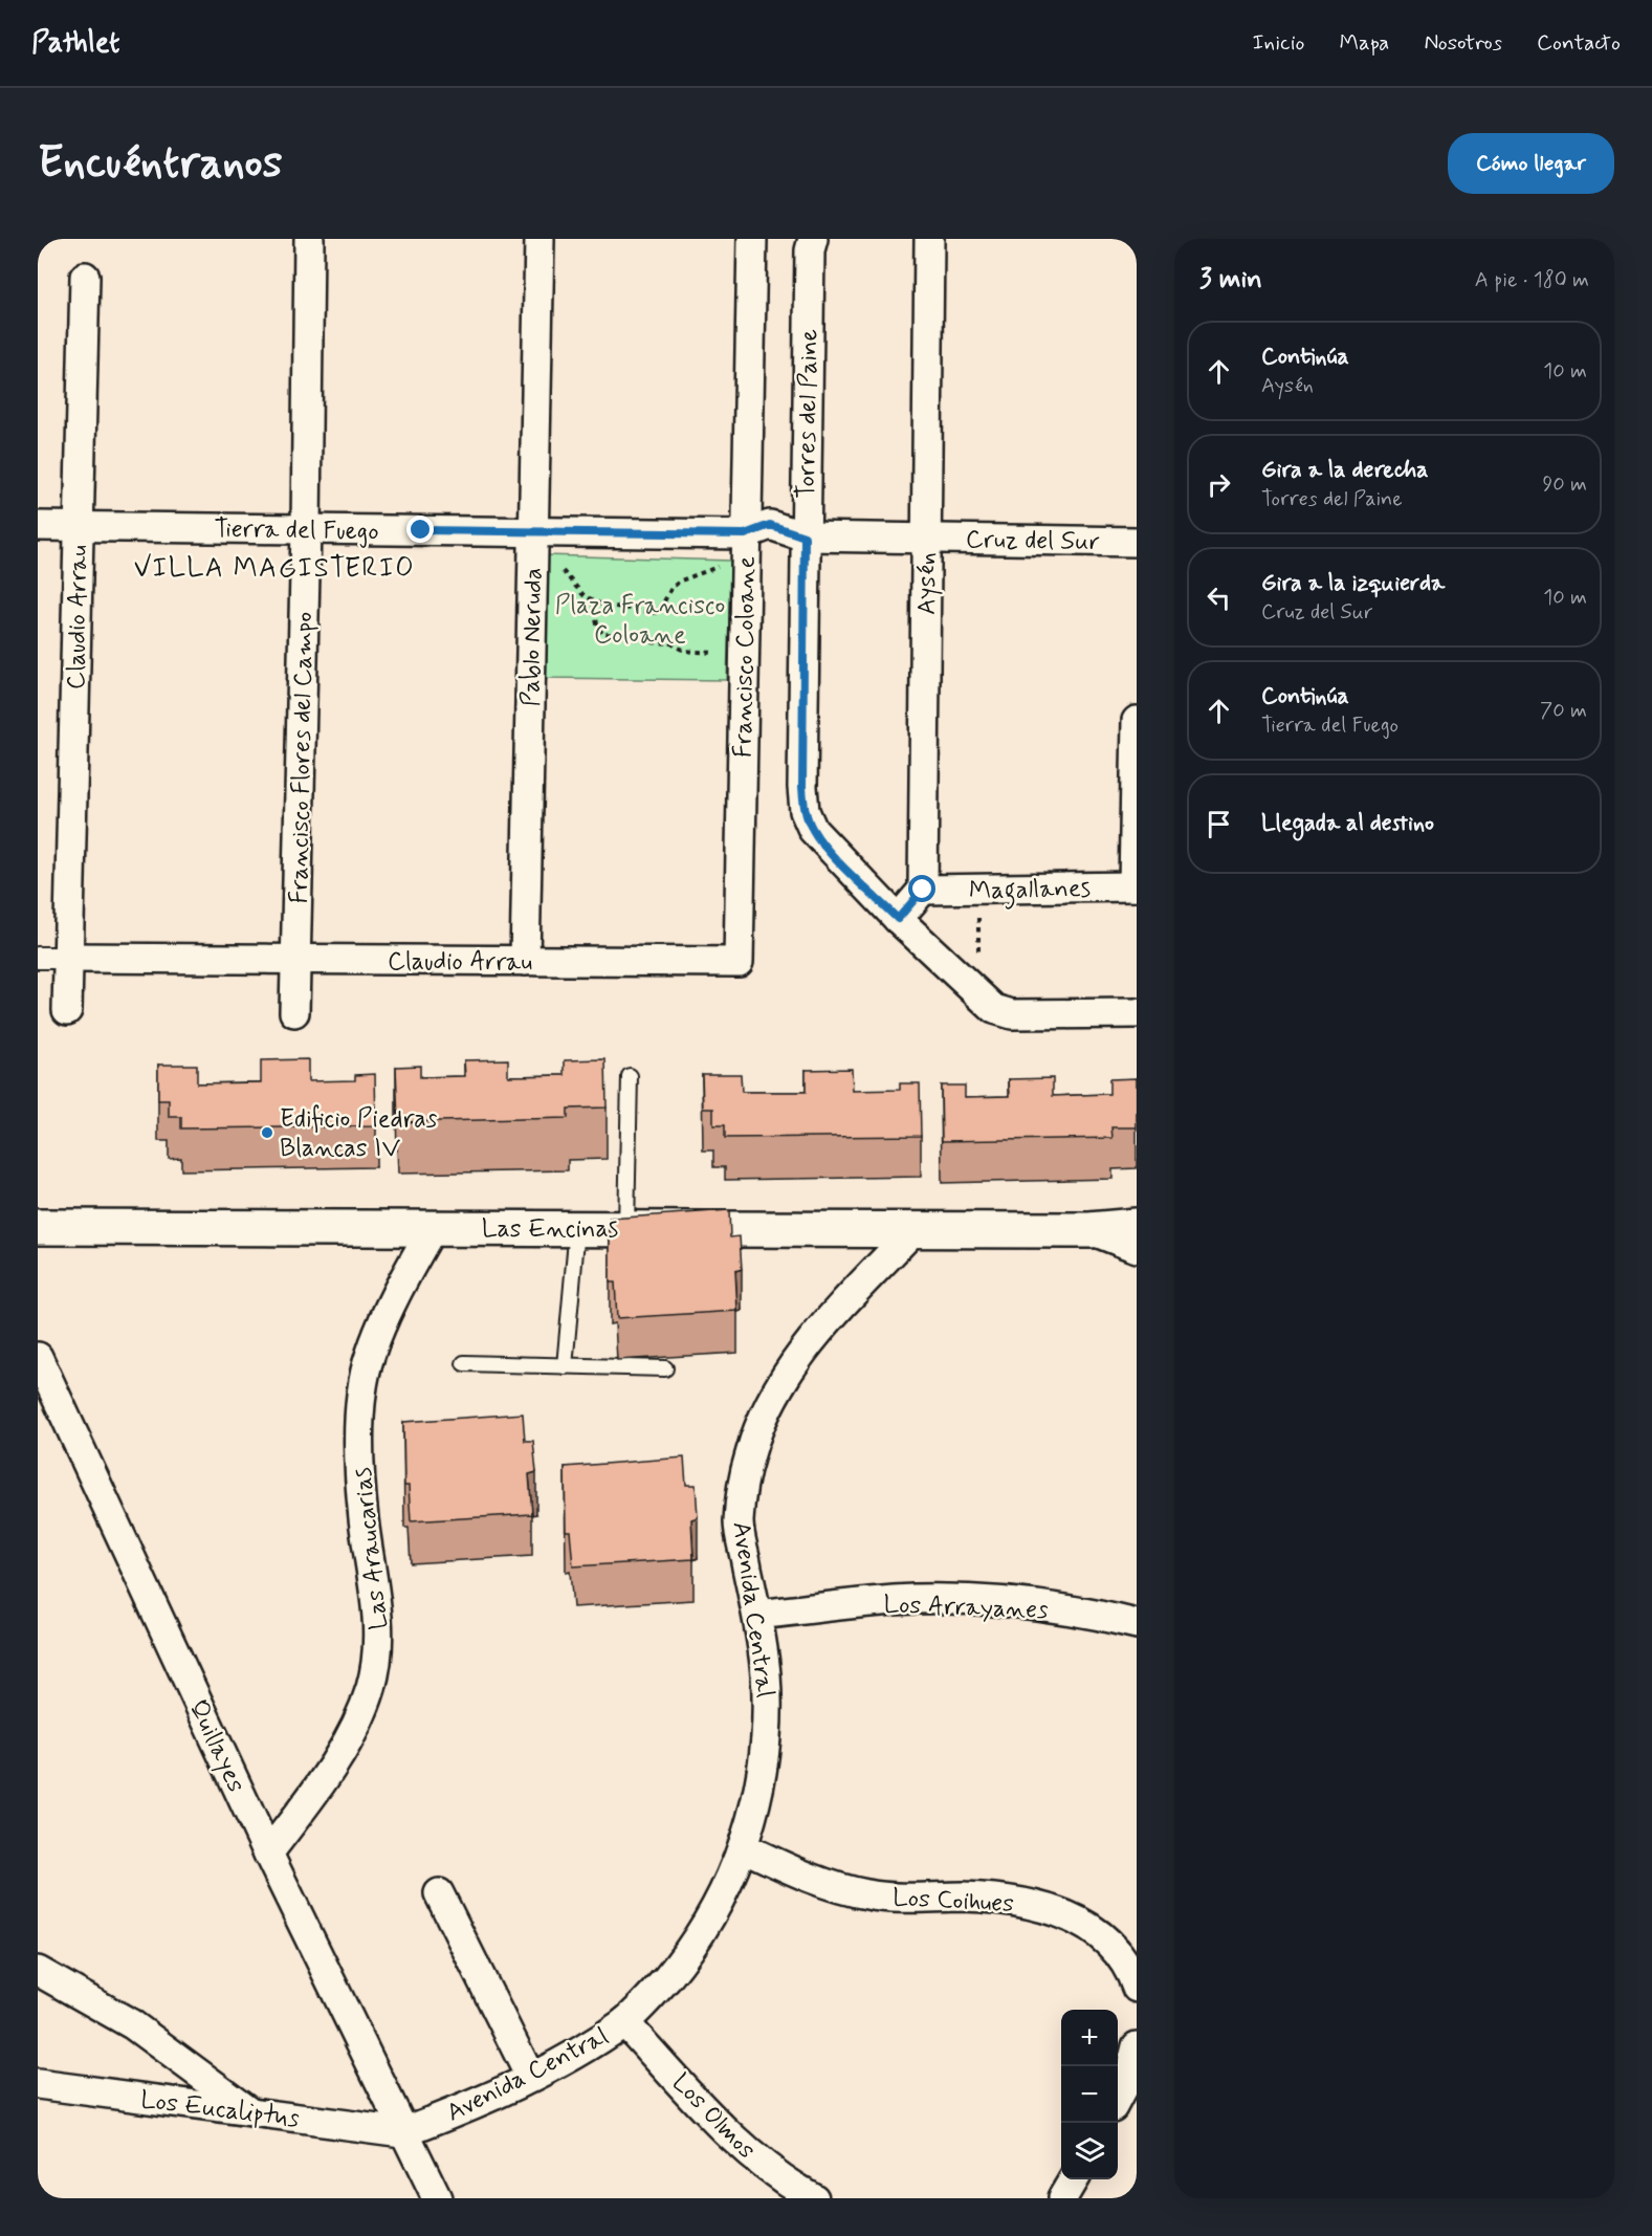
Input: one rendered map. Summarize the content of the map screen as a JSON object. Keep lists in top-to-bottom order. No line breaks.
{"streets":{"street":["Torres del Paine","Tierra del Fuego","Cruz del Sur","Aysén","Claudio Arrau","Pablo Neruda","Francisco Coloane","Francisco Flores del Campo","Magallanes","Las Encinas","Las Araucarias","Los Arrayanes","Avenida Central","Quillayes","Los Coihues","Los Eucaliptus","Los Olmos"]},"crossings":[["Torres del Paine","Cruz del Sur"],["Tierra del Fuego","Cruz del Sur"],["Tierra del Fuego","Claudio Arrau"],["Tierra del Fuego","Pablo Neruda"],["Tierra del Fuego","Francisco Coloane"],["Tierra del Fuego","Francisco Flores del Campo"],["Cruz del Sur","Aysén"],["Cruz del Sur","Francisco Coloane"],["Aysén","Magallanes"],["Claudio Arrau","Pablo Neruda"],["Claudio Arrau","Francisco Coloane"],["Claudio Arrau","Francisco Flores del Campo"],["Las Encinas","Las Araucarias"],["Las Encinas","Avenida Central"],["Las Araucarias","Quillayes"],["Los Arrayanes","Avenida Central"],["Avenida Central","Quillayes"],["Avenida Central","Los Coihues"],["Avenida Central","Los Eucaliptus"],["Avenida Central","Los Olmos"],["Quillayes","Los Eucaliptus"]],"districts":["VILLA MAGISTERIO"],"parks":["Plaza Francisco Coloane"],"places":["Edificio Piedras Blancas IV"],"page":{"header":"Pathlet","nav":["Inicio","Mapa","Nosotros","Contacto"],"buttons":"Cómo llegar","title":"Encuéntranos","heading":["3 min","A pie · 180 m"],"list":[["Continúa","Aysén","10 m"],["Gira a la derecha","Torres del Paine","90 m"],["Gira a la izquierda","Cruz del Sur","10 m"],["Continúa","Tierra del Fuego","70 m"],"Llegada al destino"],"map_buttons":["+","−"]}}
